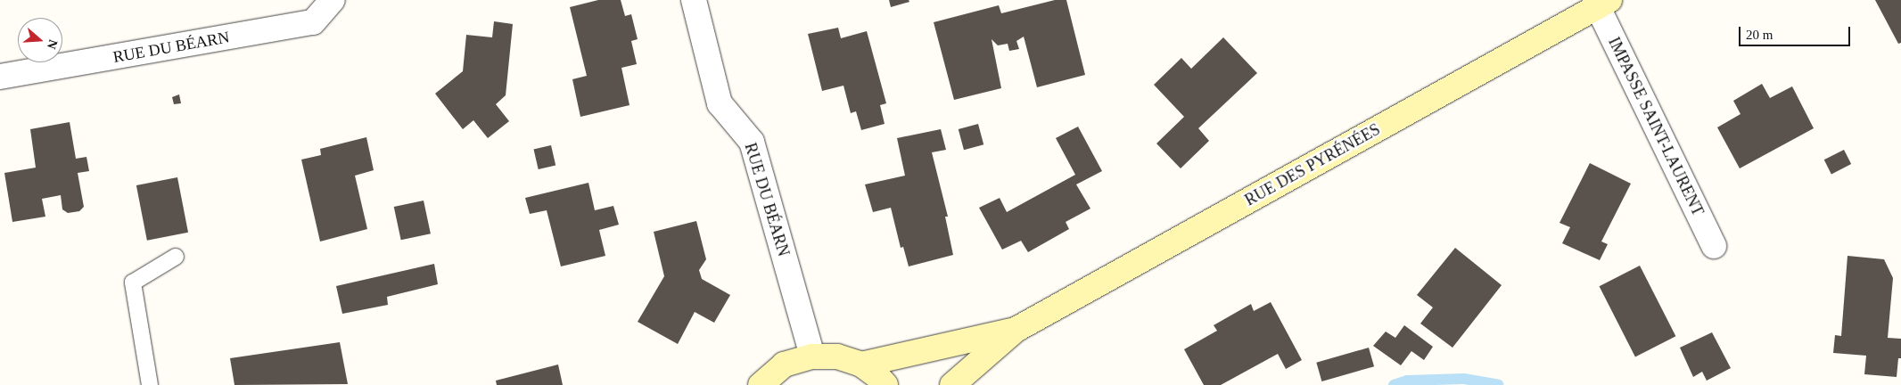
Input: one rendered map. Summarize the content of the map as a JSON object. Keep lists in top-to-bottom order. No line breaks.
{"streets":{"main road":["RUE DES PYRÉNÉES"],"street":["RUE DU BÉARN","IMPASSE SAINT-LAURENT"]},"crossings":[["IMPASSE SAINT-LAURENT","RUE DES PYRÉNÉES"]],"scale_bar":"20 m","north":"right"}
